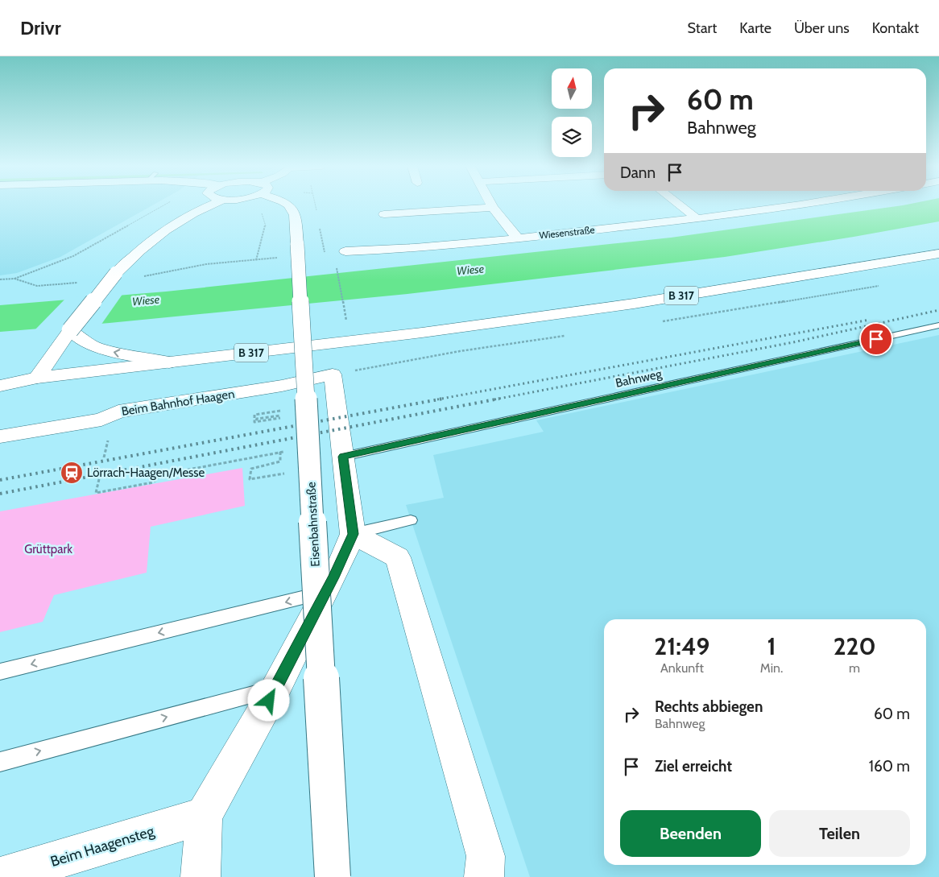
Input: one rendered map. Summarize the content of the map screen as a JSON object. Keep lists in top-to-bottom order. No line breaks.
{"streets":{"street":["Wiesenstraße","B 317","Beim Bahnhof Haagen","Eisenbahnstraße","Beim Haagensteg"],"lane":["Bahnweg"]},"water":["Wiese"],"parks":["Grüttpark"],"places":{"station":["Lörrach-Haagen/Messe"]},"north":"top","page":{"header":"Drivr","nav":["Start","Karte","Über uns","Kontakt"],"turn":["60 m","Bahnweg"],"then":"Dann","eta":["21:49","Ankunft","1","Min.","220","m"],"list":[{"name":"Rechts abbiegen","note":"Bahnweg","value":"60 m"},{"name":"Ziel erreicht","value":"160 m"}],"buttons":["Beenden","Teilen"]}}
